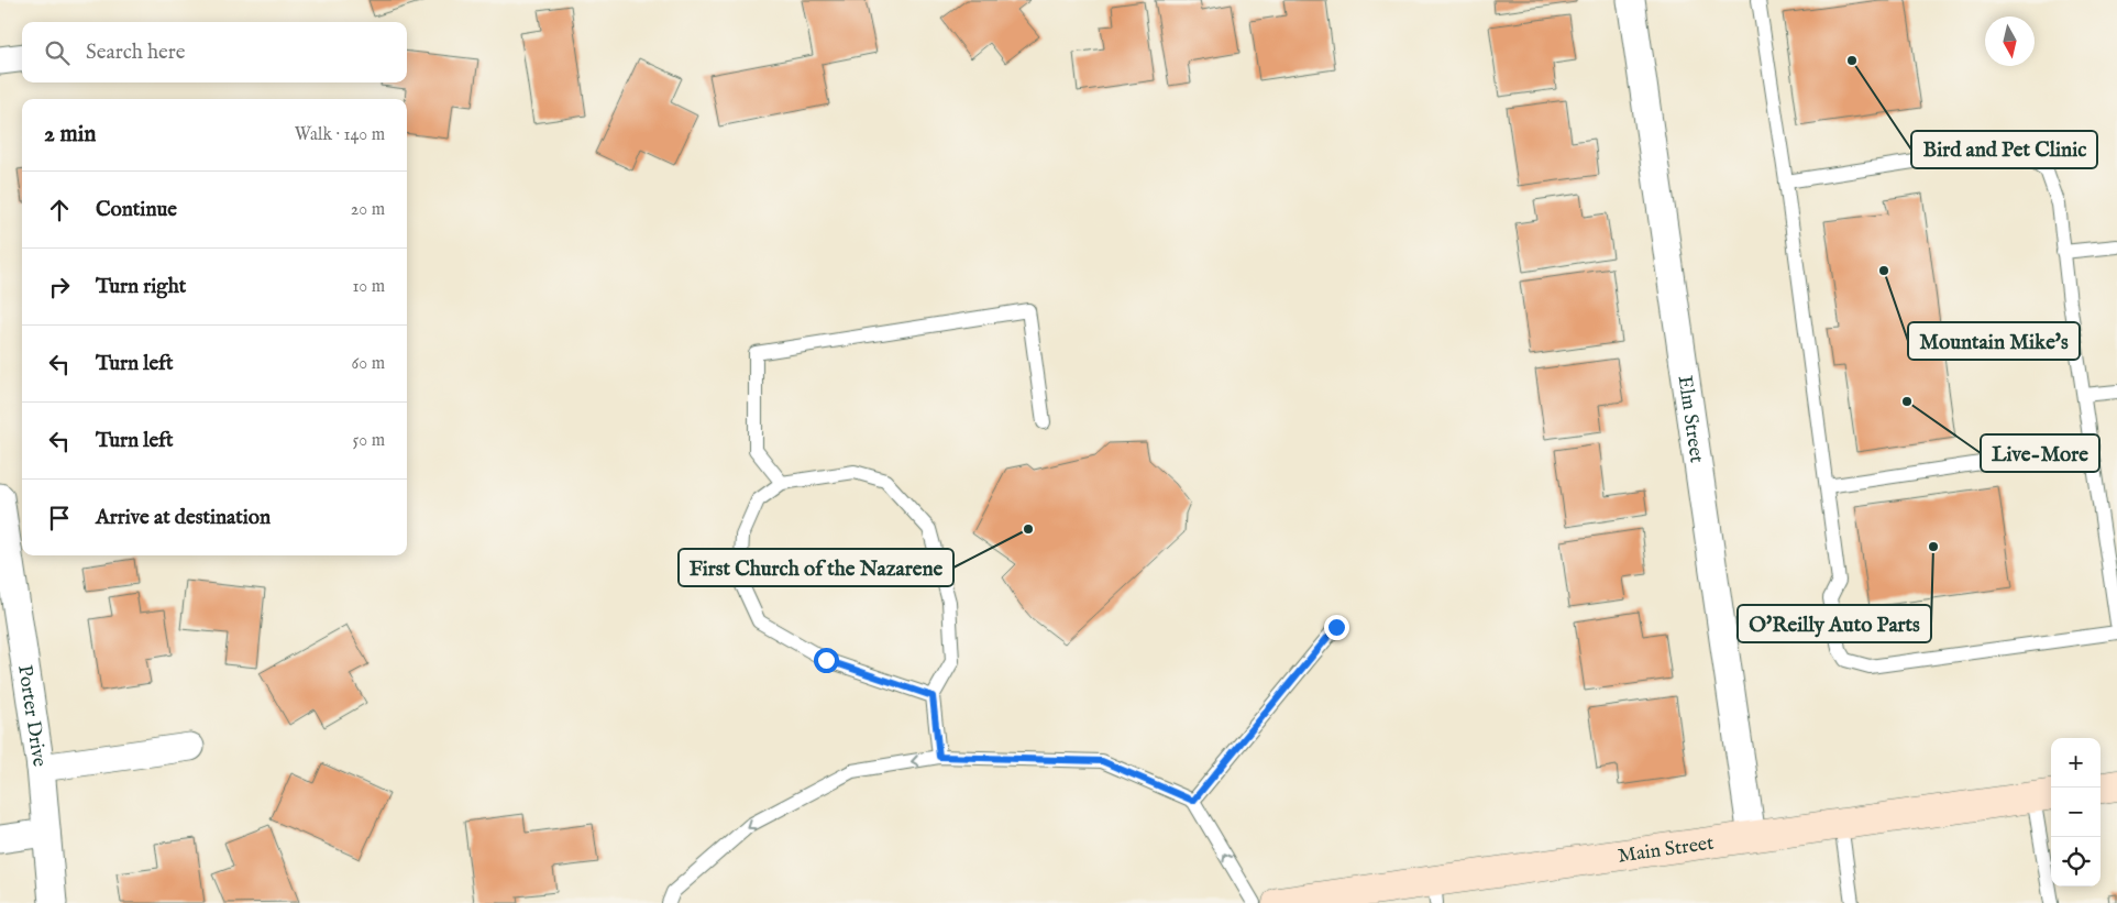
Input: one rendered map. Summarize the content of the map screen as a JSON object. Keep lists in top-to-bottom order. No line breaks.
{"streets":{"street":["Elm Street","Porter Drive","Main Street"]},"crossings":[["Elm Street","Main Street"]],"places":["Bird and Pet Clinic","Mountain Mike's","Live-More","First Church of the Nazarene","O'Reilly Auto Parts"],"north":"bottom","page":{"search":"Search here","heading":["2 min","Walk · 140 m"],"list":[["Continue","20 m"],["Turn right","10 m"],["Turn left","60 m"],["Turn left","50 m"],"Arrive at destination"],"map_buttons":["+","−"]}}
